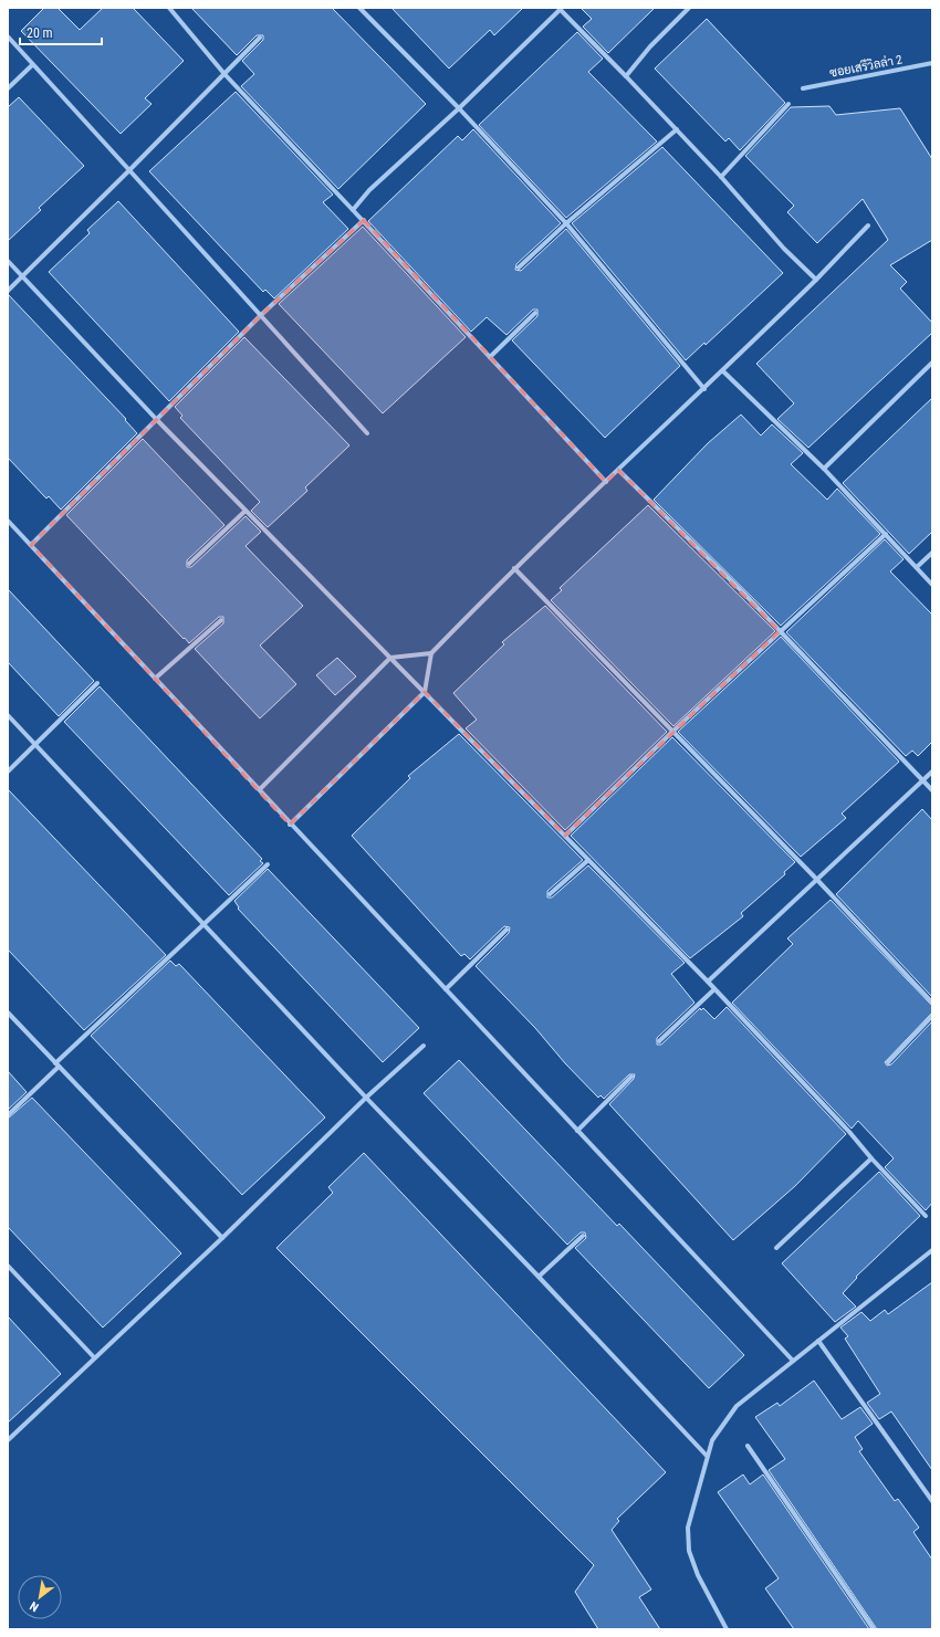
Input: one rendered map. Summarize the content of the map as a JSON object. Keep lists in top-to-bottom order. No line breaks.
{"streets":{"street":["ซอยเสรีวิลล่า 2"]},"scale_bar":"20 m","north":"bottom left"}
